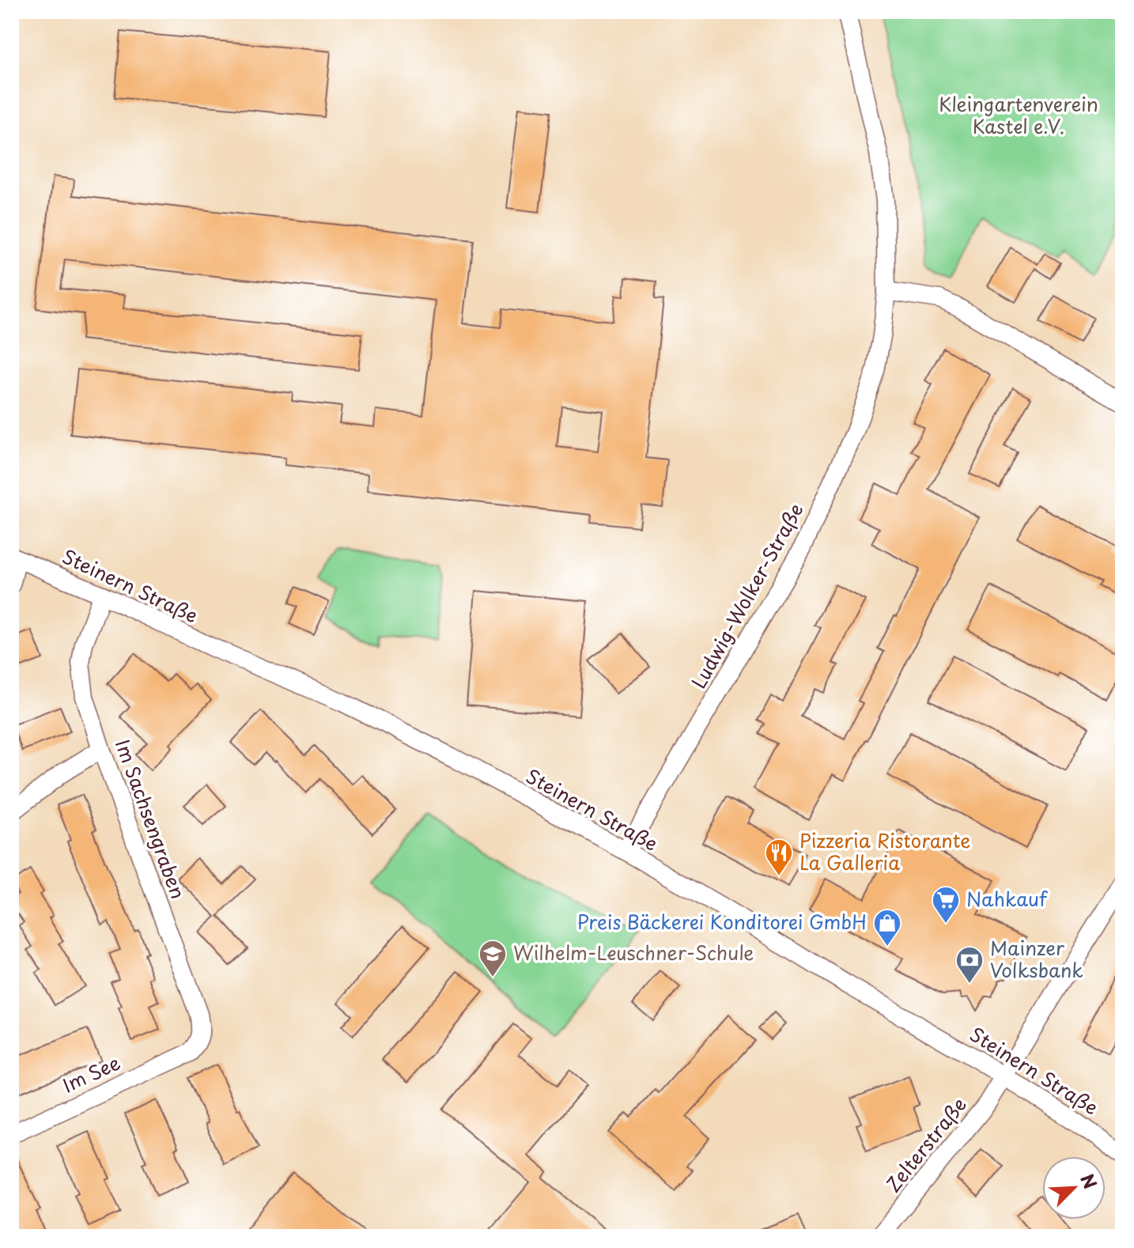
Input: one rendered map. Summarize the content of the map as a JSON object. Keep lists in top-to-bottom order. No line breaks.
{"streets":{"street":["Steinern Straße","Ludwig-Wolker-Straße","Im Sachsengraben","Im See","Zelterstraße"]},"crossings":[["Steinern Straße","Ludwig-Wolker-Straße"],["Steinern Straße","Im Sachsengraben"],["Steinern Straße","Zelterstraße"],["Im Sachsengraben","Im See"]],"parks":["Kleingartenverein Kastel e.V."],"places":{"restaurant":["Pizzeria Ristorante La Galleria"],"supermarket":["Nahkauf"],"shop":["Preis Bäckerei Konditorei GmbH"],"school or university":["Wilhelm-Leuschner-Schule"],"bank":["Mainzer Volksbank"]},"north":"top right"}
